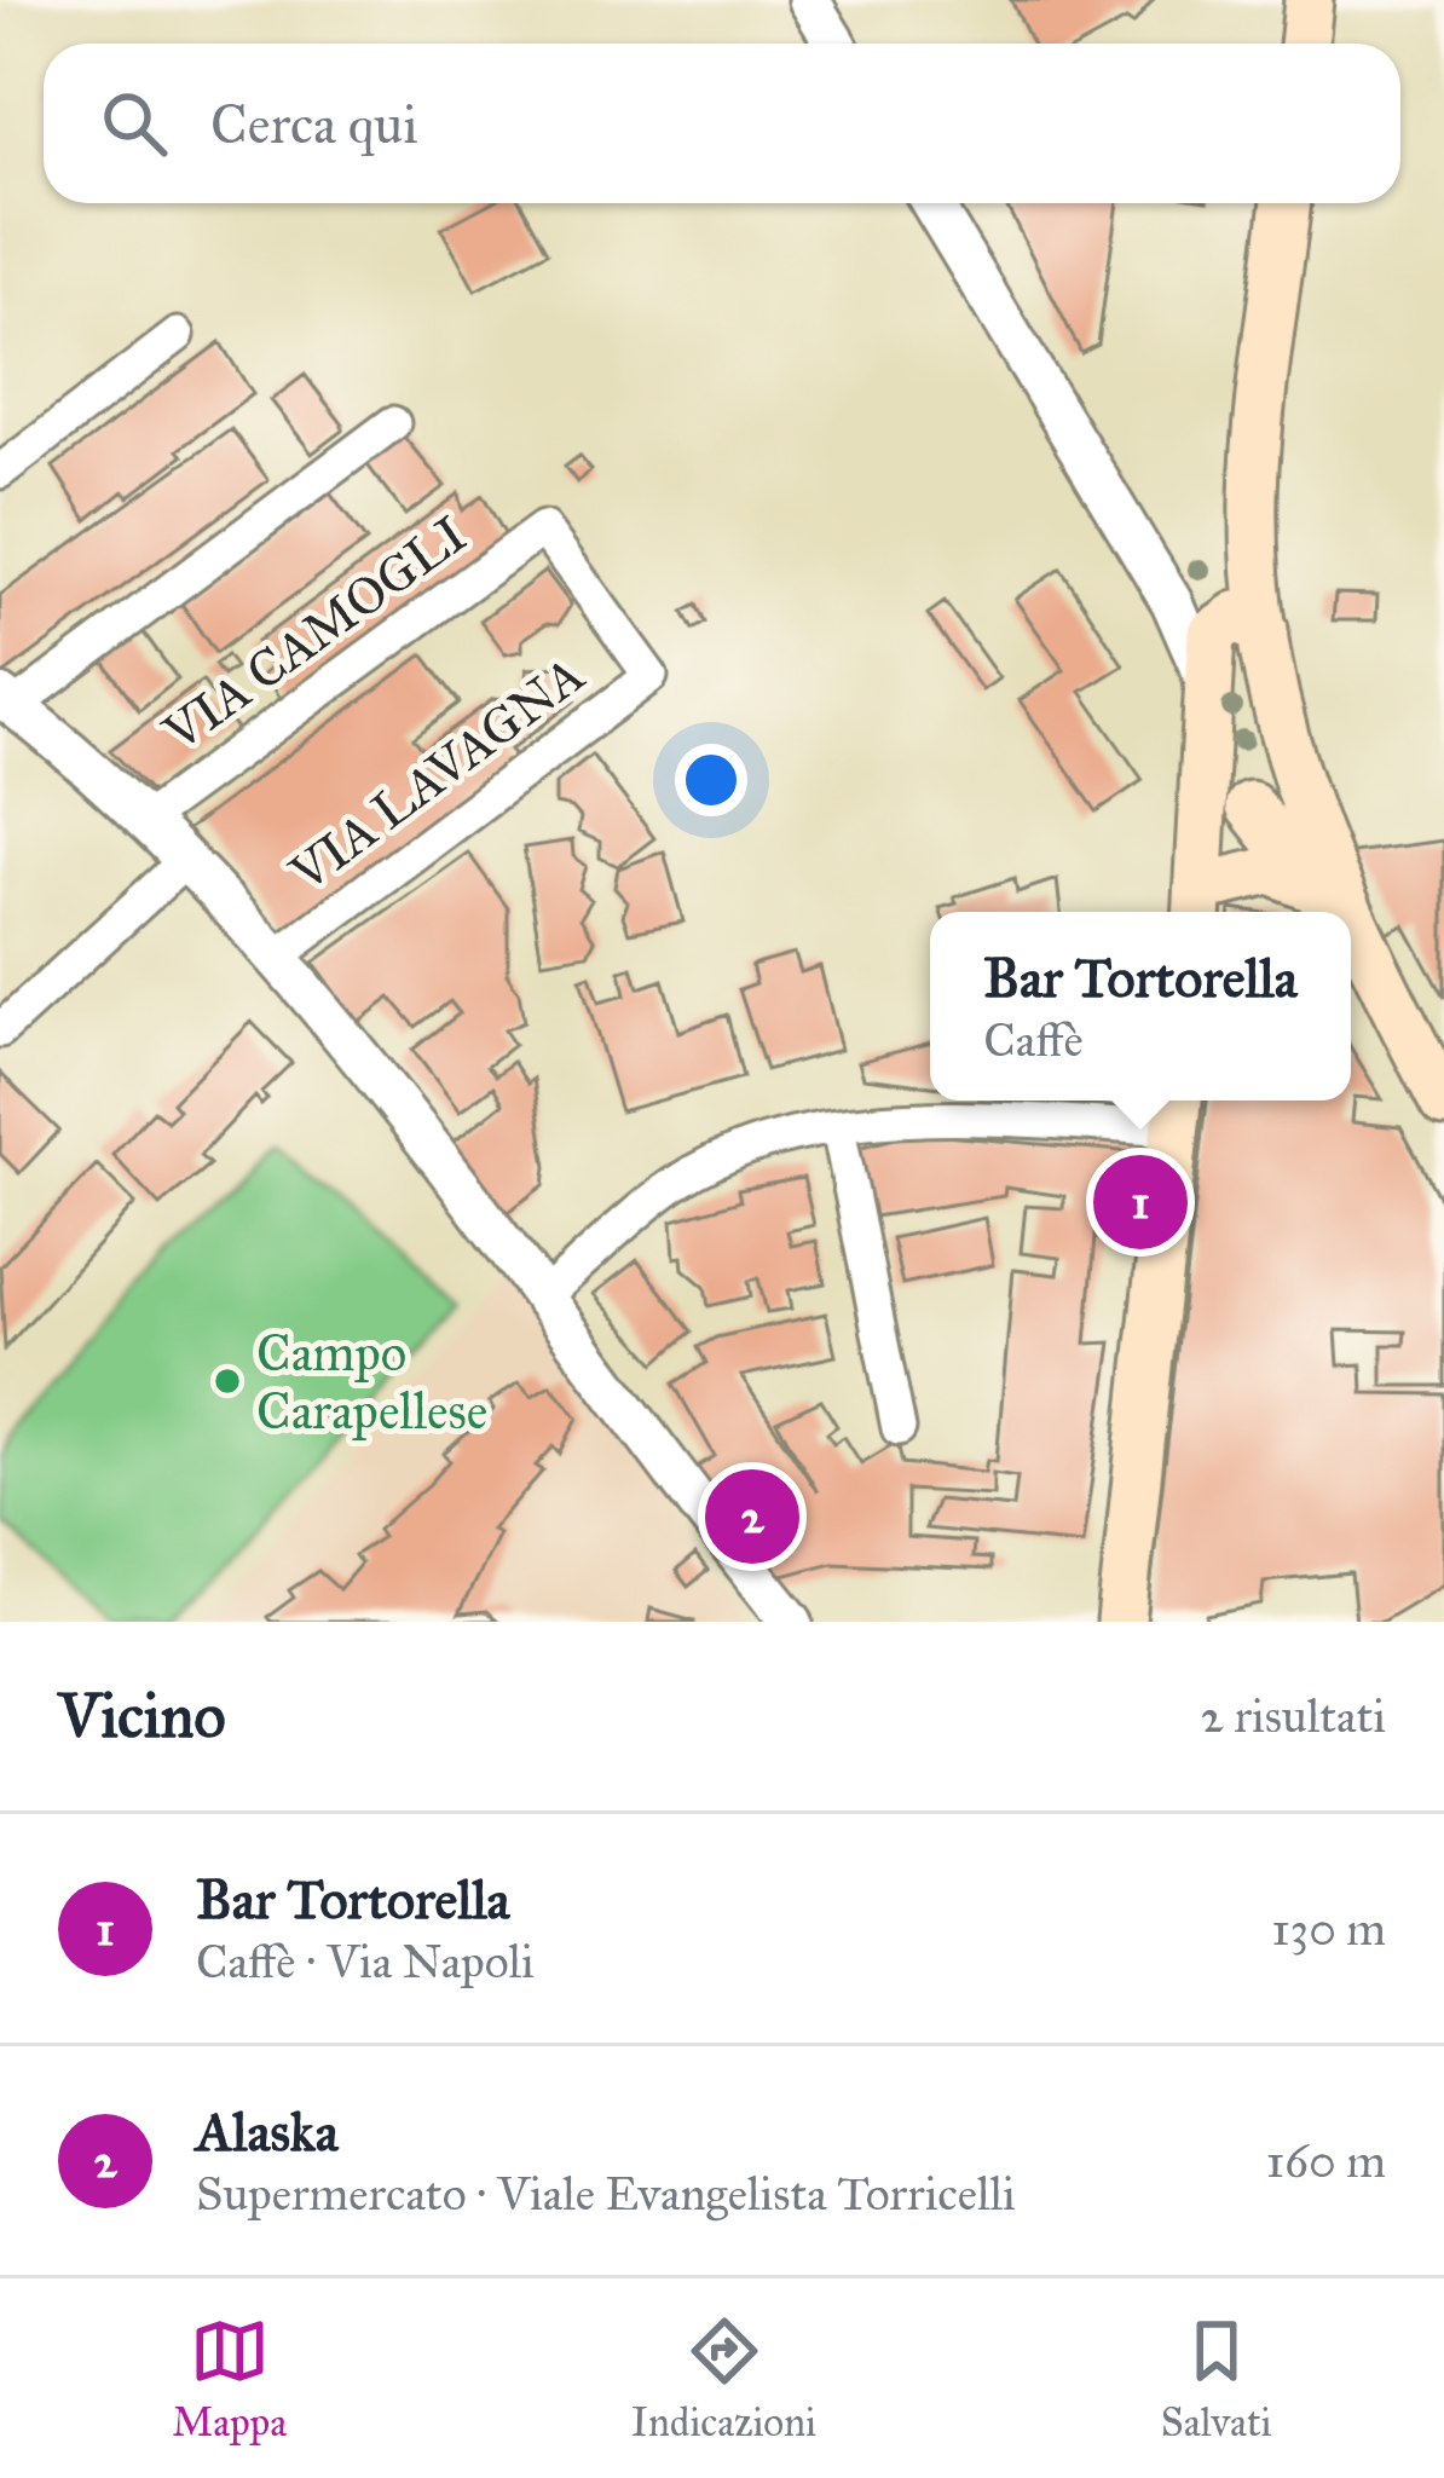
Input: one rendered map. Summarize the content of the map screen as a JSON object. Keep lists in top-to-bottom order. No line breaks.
{"streets":{"street":["VIA CAMOGLI","VIA LAVAGNA"]},"crossings":[["VIA CAMOGLI","VIA LAVAGNA"]],"places":["Campo Carapellese"],"page":{"search":"Cerca qui","popup":["Bar Tortorella","Caffè"],"pins":["1","2"],"heading":["Vicino","2 risultati"],"list":[{"mark":"1","name":"Bar Tortorella","note":"Caffè · Via Napoli","value":"130 m"},{"mark":"2","name":"Alaska","note":"Supermercato · Viale Evangelista Torricelli","value":"160 m"}],"nav":["Mappa","Indicazioni","Salvati"]}}
